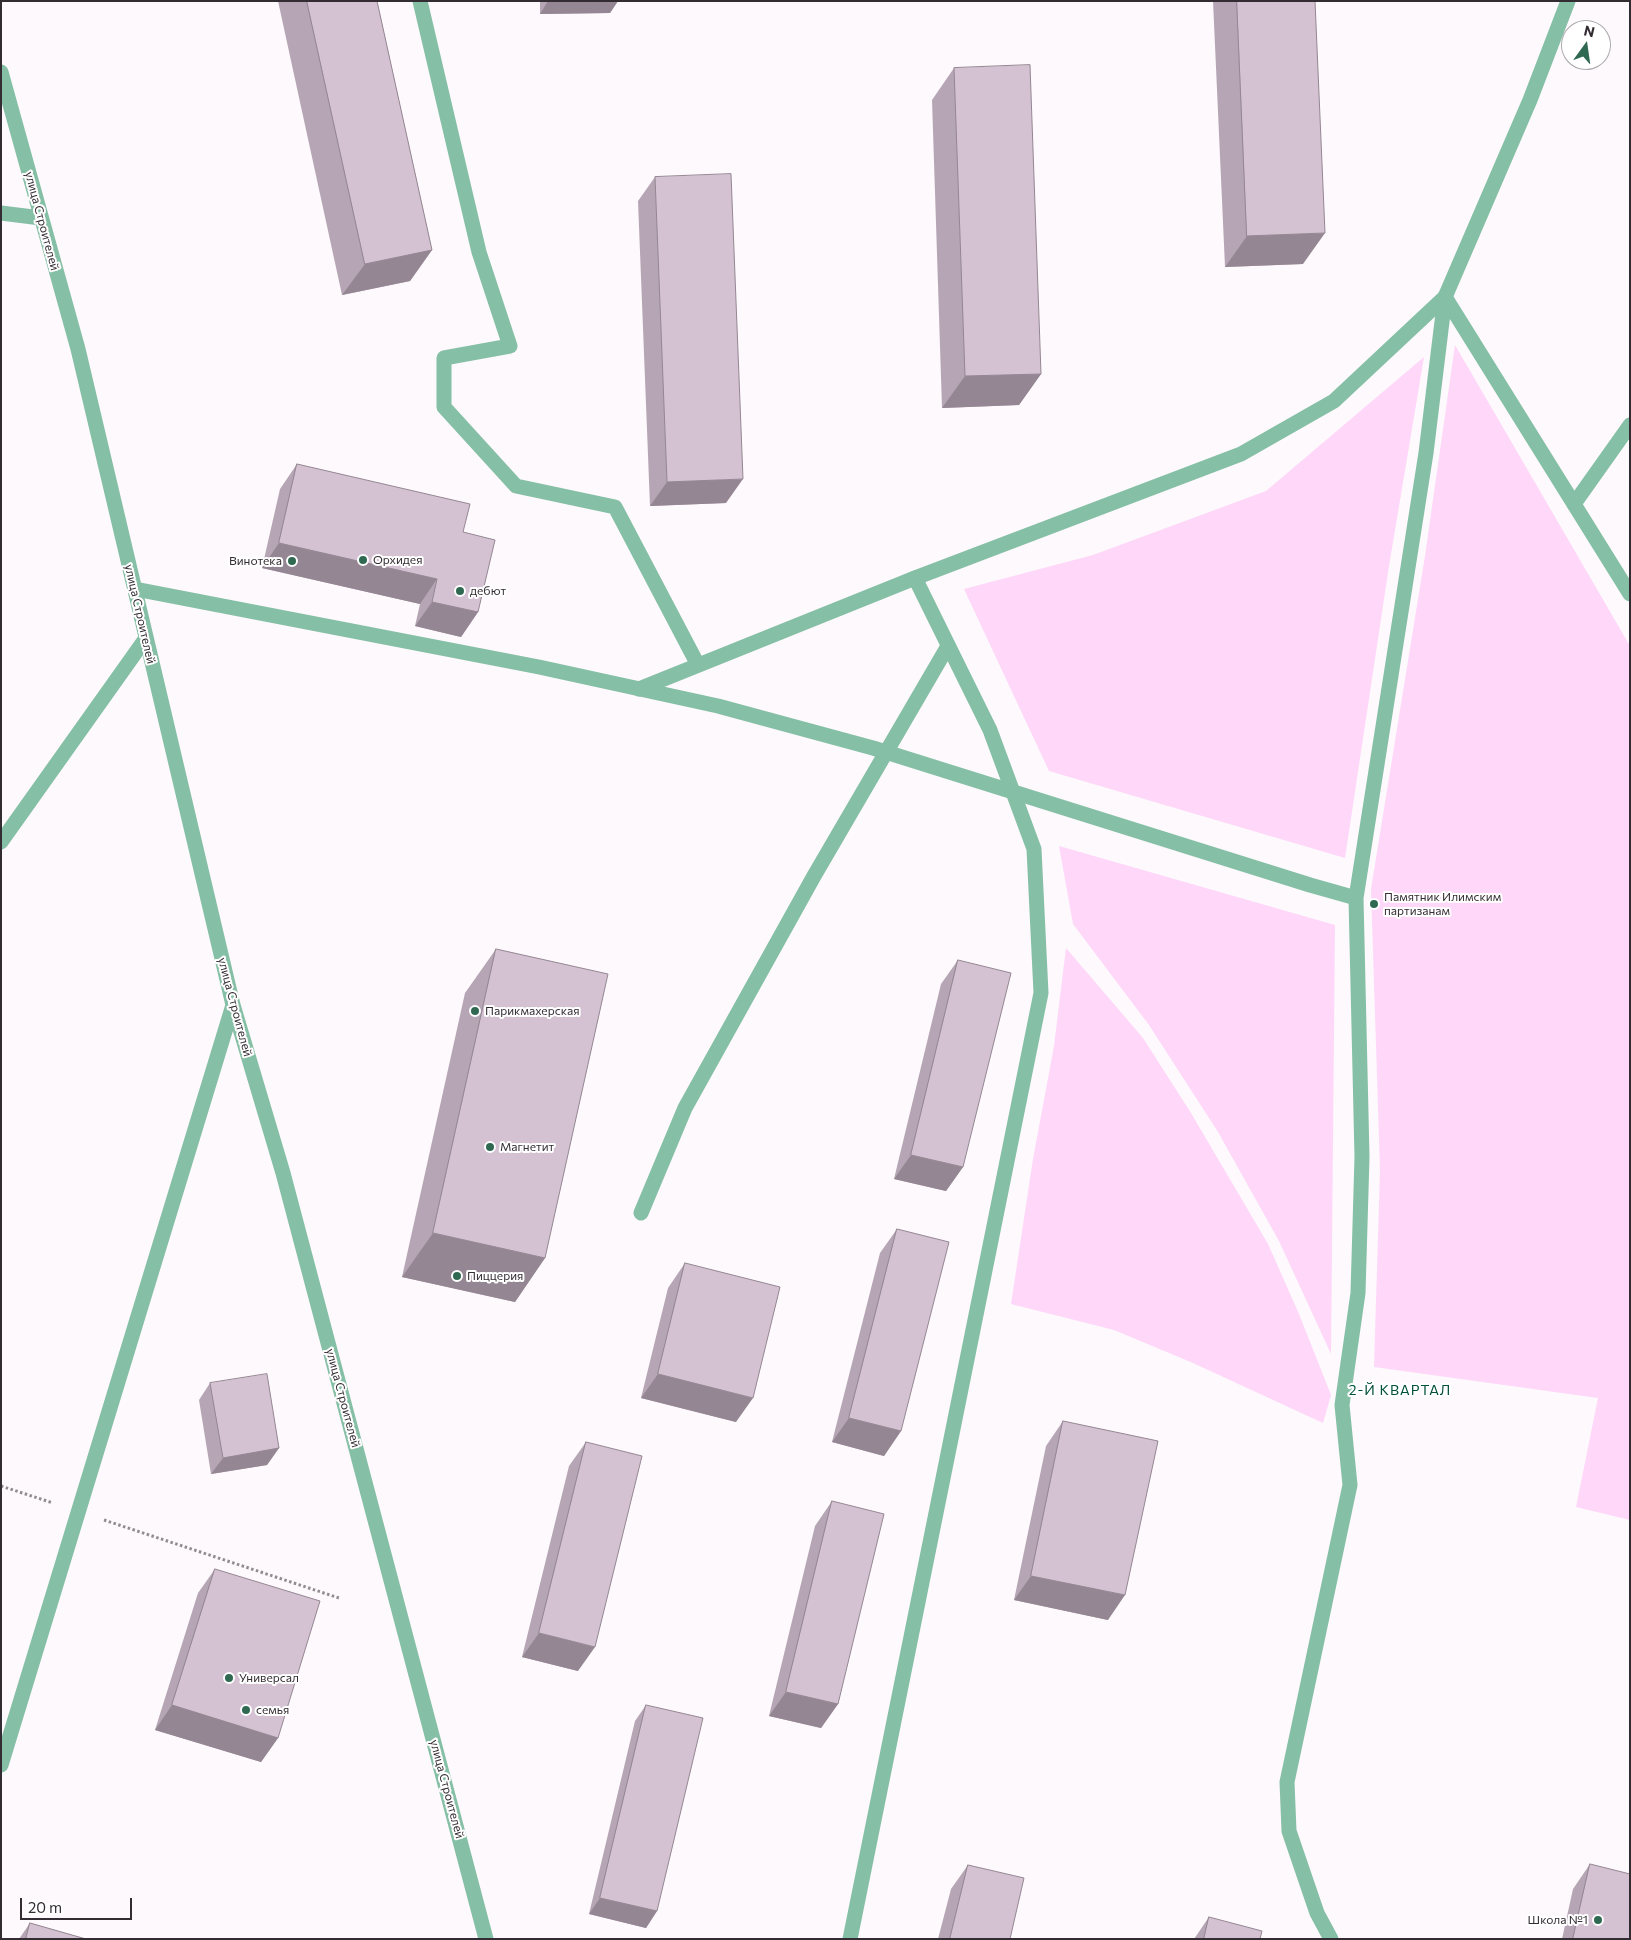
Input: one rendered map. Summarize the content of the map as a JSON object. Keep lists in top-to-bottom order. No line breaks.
{"streets":{"street":["улица Строителей"]},"districts":["2-Й КВАРТАЛ"],"places":["Орхидея","Винотека","дебют","Памятник Илимским партизанам","Парикмахерская","Магнетит","Пиццерия","Универсал","семья","Школа №1"],"scale_bar":"20 m","north":"top"}
